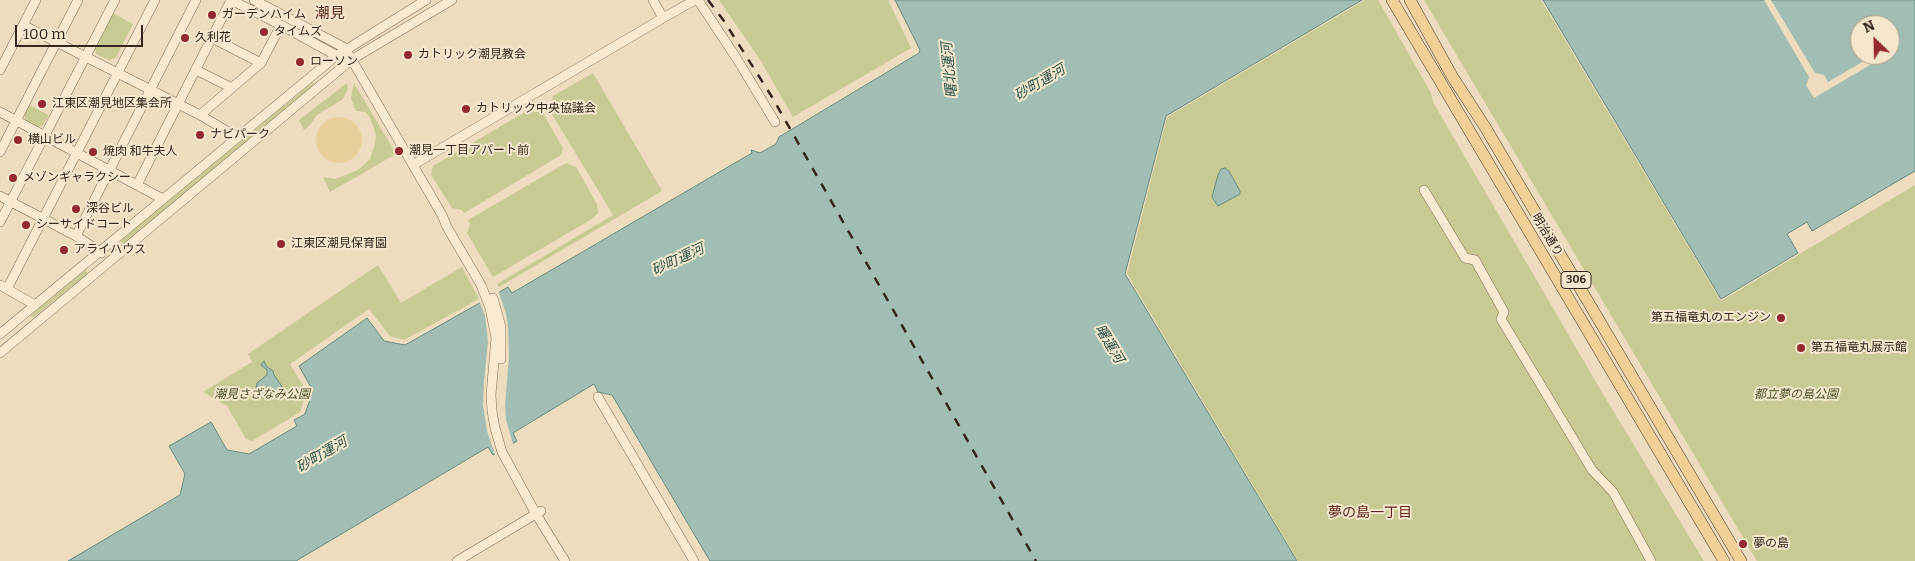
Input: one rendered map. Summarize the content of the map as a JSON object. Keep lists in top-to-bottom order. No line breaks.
{"streets":{"main road":["明治通り","306"]},"districts":["潮見","夢の島一丁目"],"water":["曙北運河","砂町運河","曙運河"],"parks":["潮見さざなみ公園","都立夢の島公園"],"places":["ガーデンハイム","タイムズ","久利花","カトリック潮見教会","ローソン","江東区潮見地区集会所","カトリック中央協議会","ナビパーク","横山ビル","潮見一丁目アパート前","焼肉 和牛夫人","メゾンギャラクシー","深谷ビル","シーサイドコート","江東区潮見保育園","アライハウス","第五福竜丸のエンジン","第五福竜丸展示館","夢の島"],"scale_bar":"100 m","north":"top left"}
